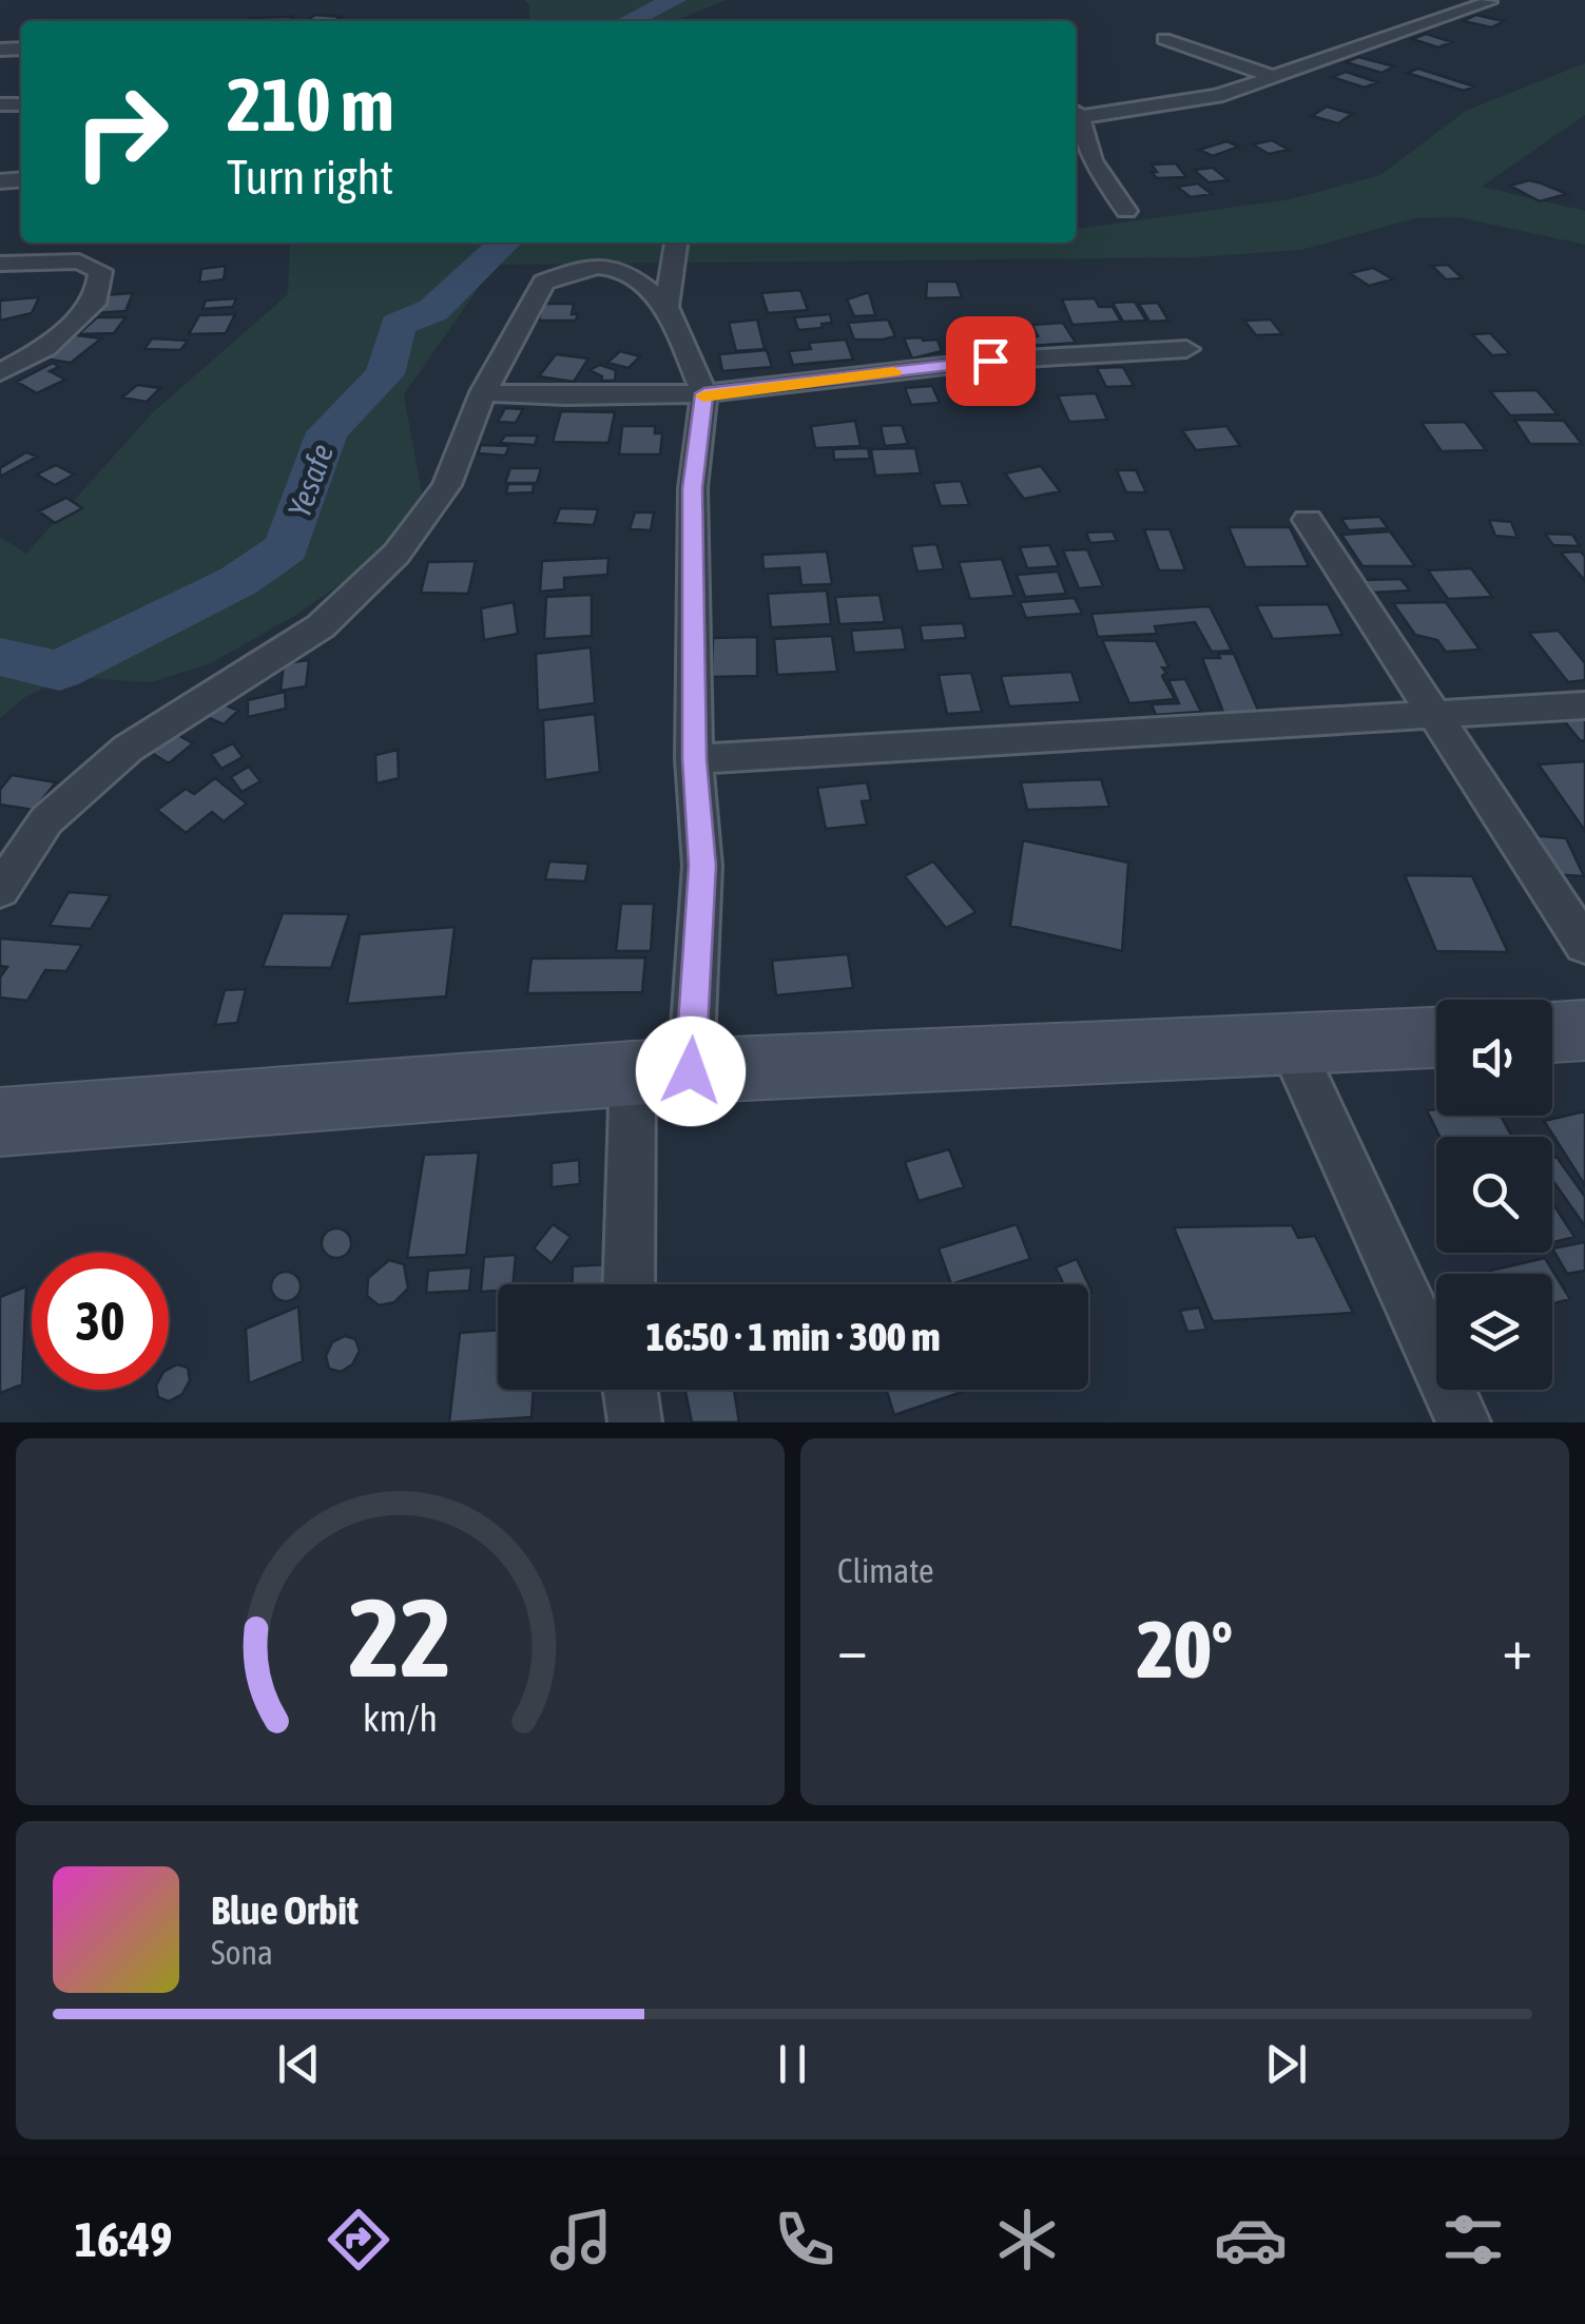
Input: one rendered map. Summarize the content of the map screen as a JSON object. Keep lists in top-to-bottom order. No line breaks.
{"water":["Yesafe"],"page":{"turn":["210 m","Turn right"],"limit":"30","trip":"16:50 · 1 min · 300 m","tile":"Climate","heat":["−","20°","+"],"song":["Blue Orbit","Sona"],"tabs":"16:49","gauge":["22","km/h"]}}
